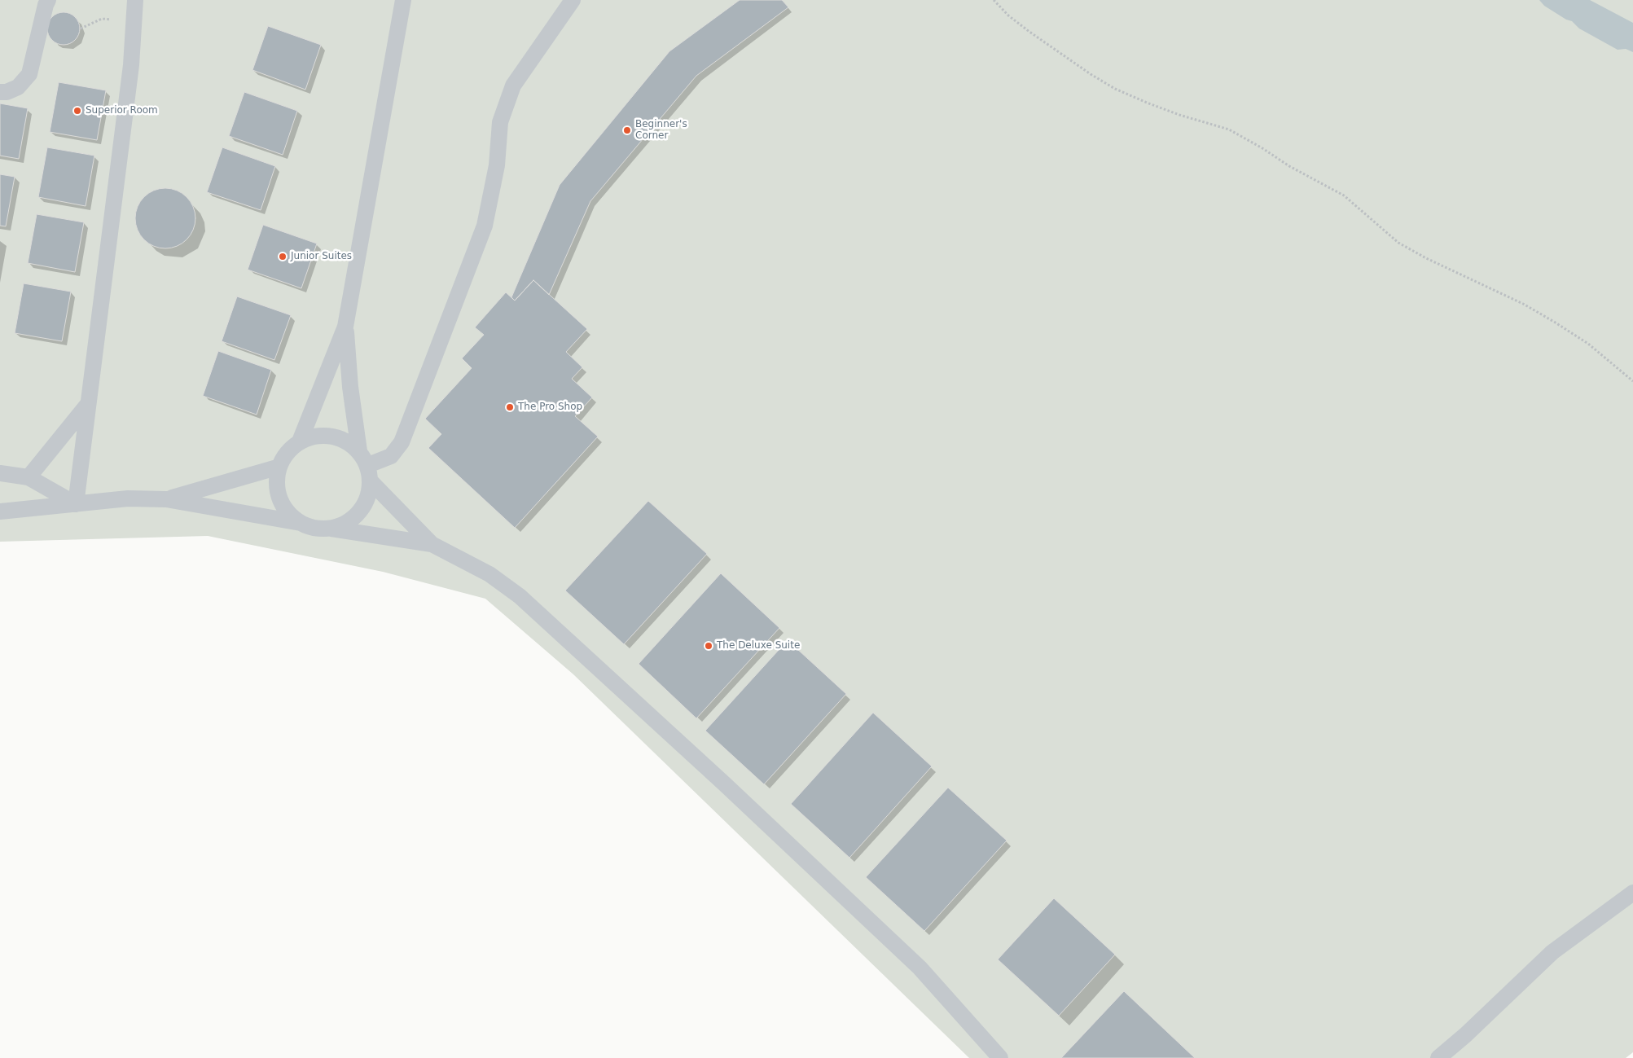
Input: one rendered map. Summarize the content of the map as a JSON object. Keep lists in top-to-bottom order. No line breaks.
{"places":["Superior Room","Beginner's Corner","Junior Suites","The Pro Shop","The Deluxe Suite"]}
